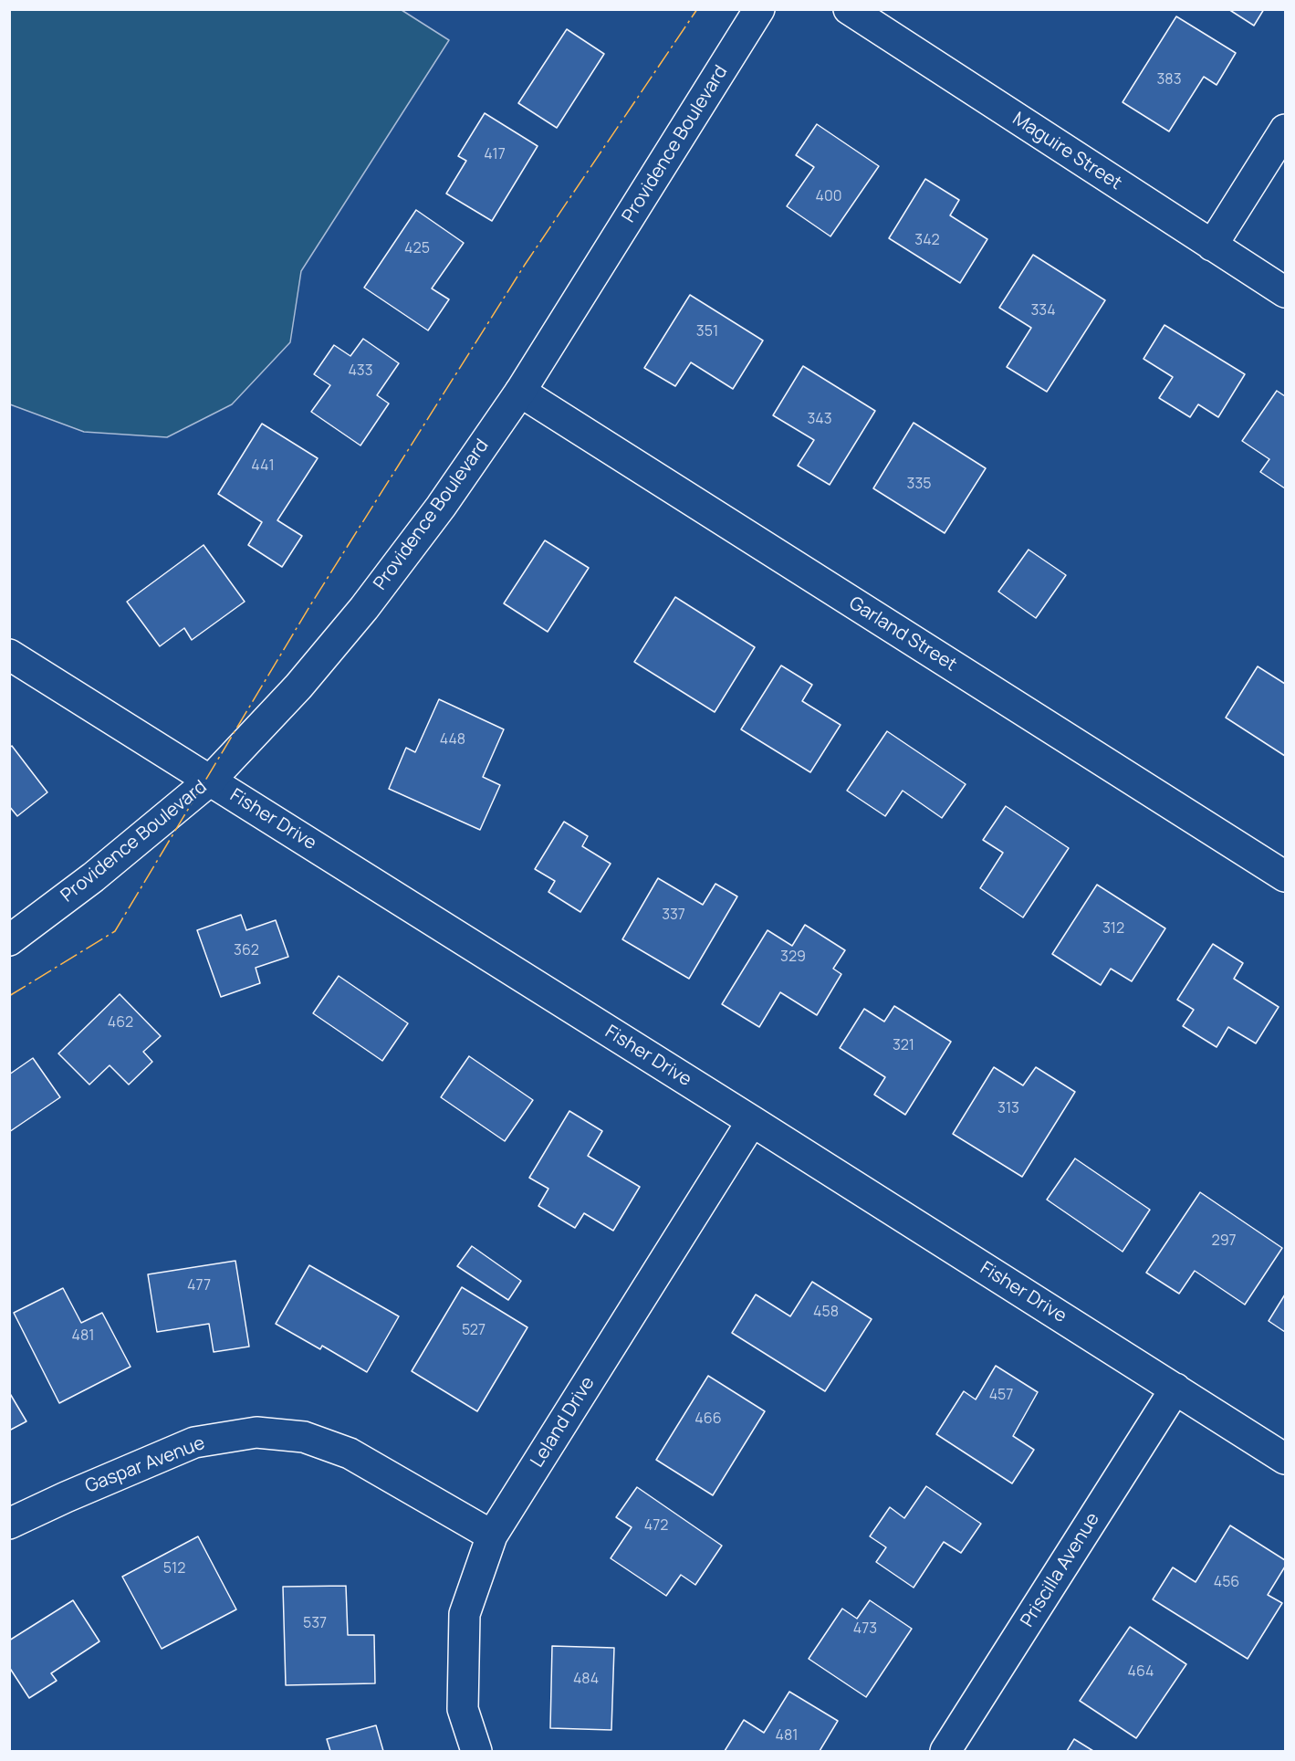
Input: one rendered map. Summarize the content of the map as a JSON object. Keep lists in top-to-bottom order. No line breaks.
{"streets":{"street":["Providence Boulevard","Maguire Street","Garland Street","Fisher Drive","Leland Drive","Gaspar Avenue","Priscilla Avenue"]},"crossings":[["Providence Boulevard","Garland Street"],["Providence Boulevard","Fisher Drive"],["Fisher Drive","Leland Drive"],["Fisher Drive","Priscilla Avenue"],["Leland Drive","Gaspar Avenue"]],"house_numbers":["383","417","400","342","425","334","351","433","343","441","335","448","337","312","362","329","462","321","313","297","477","458","527","481","457","466","472","512","456","537","473","464","484","481"]}
